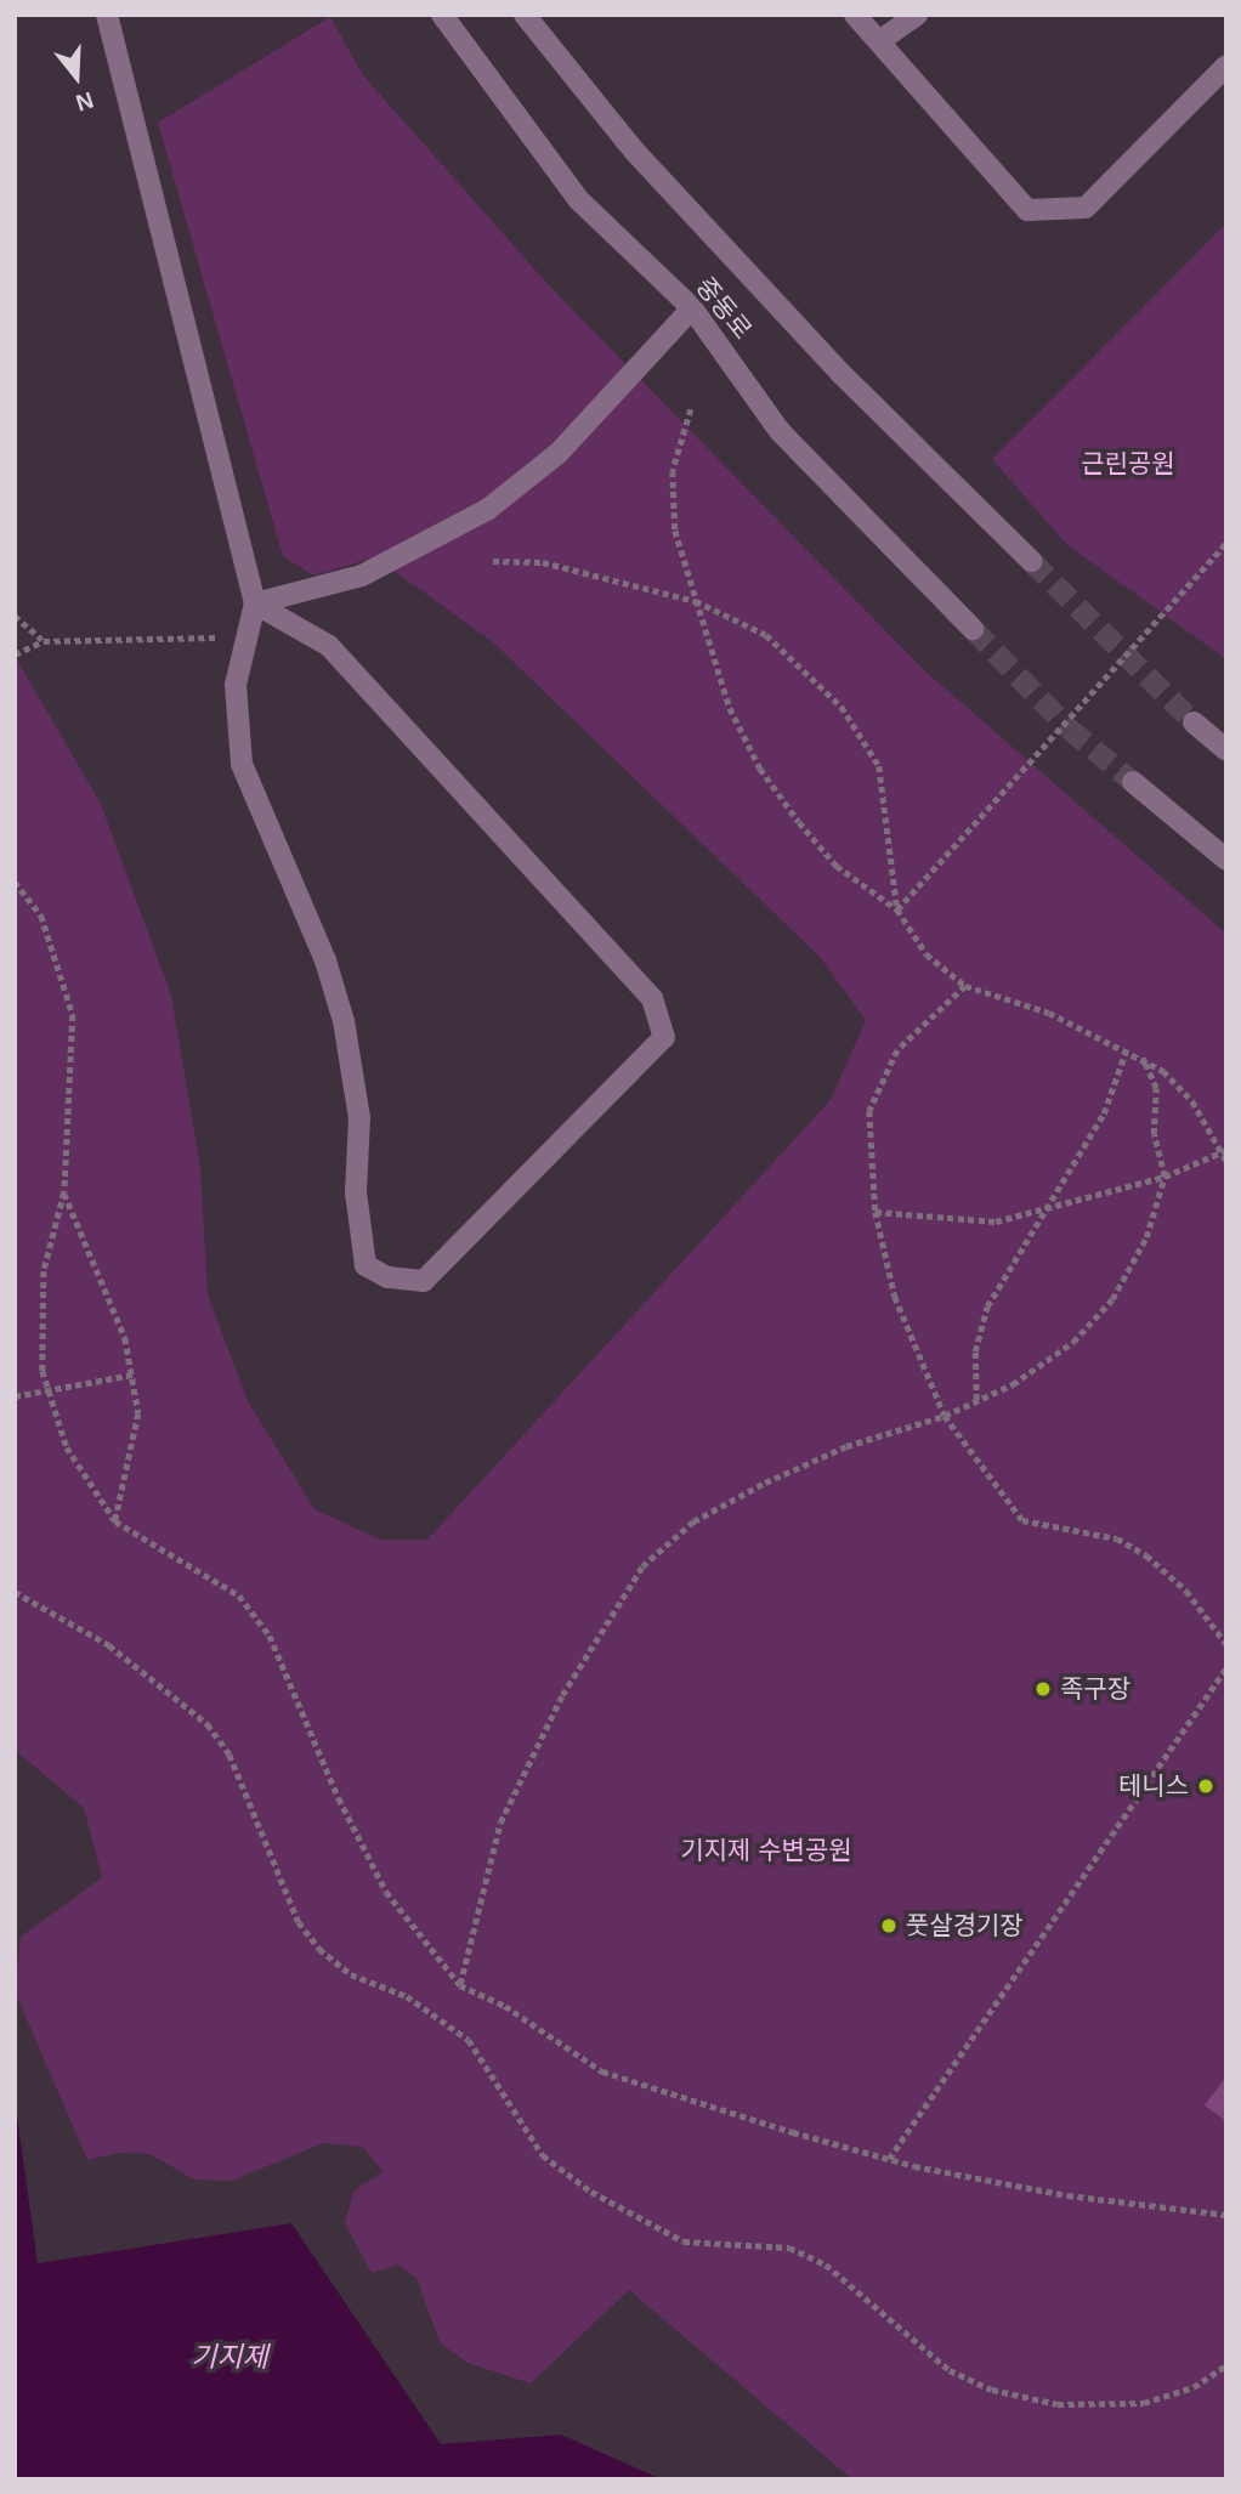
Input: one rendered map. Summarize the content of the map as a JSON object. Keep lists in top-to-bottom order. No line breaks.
{"streets":{"street":["중동로"]},"water":["기지제"],"parks":["근린공원","기지제 수변공원"],"places":["족구장","테니스","풋살경기장"],"north":"bottom"}
